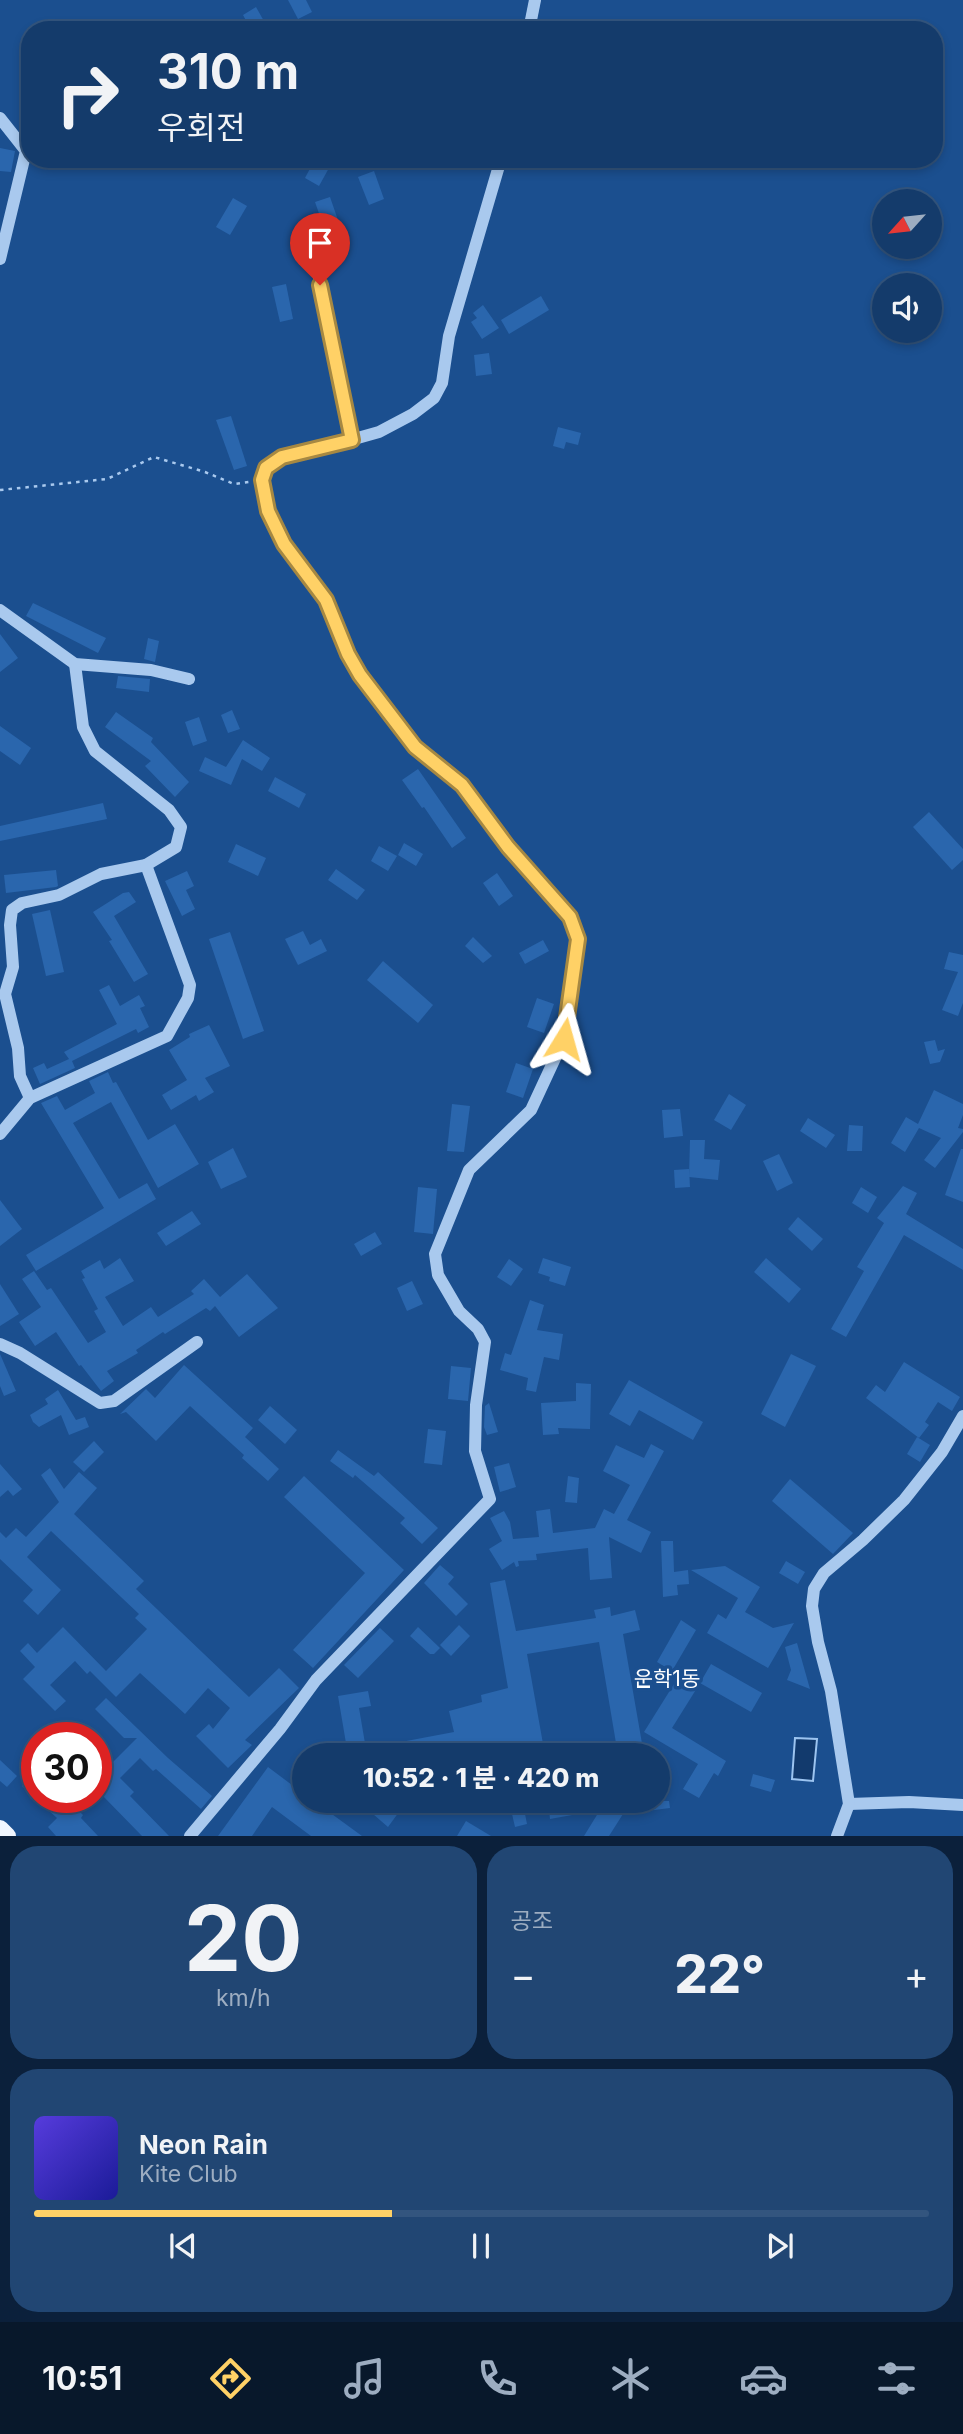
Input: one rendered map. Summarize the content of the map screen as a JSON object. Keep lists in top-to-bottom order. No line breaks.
{"districts":["운학1동"],"north":"bottom left","page":{"turn":["310 m","우회전"],"limit":"30","trip":"10:52 · 1 분 · 420 m","tile":[["20","km/h"],"공조"],"heat":["−","22°","+"],"song":["Neon Rain","Kite Club"],"tabs":"10:51"}}
